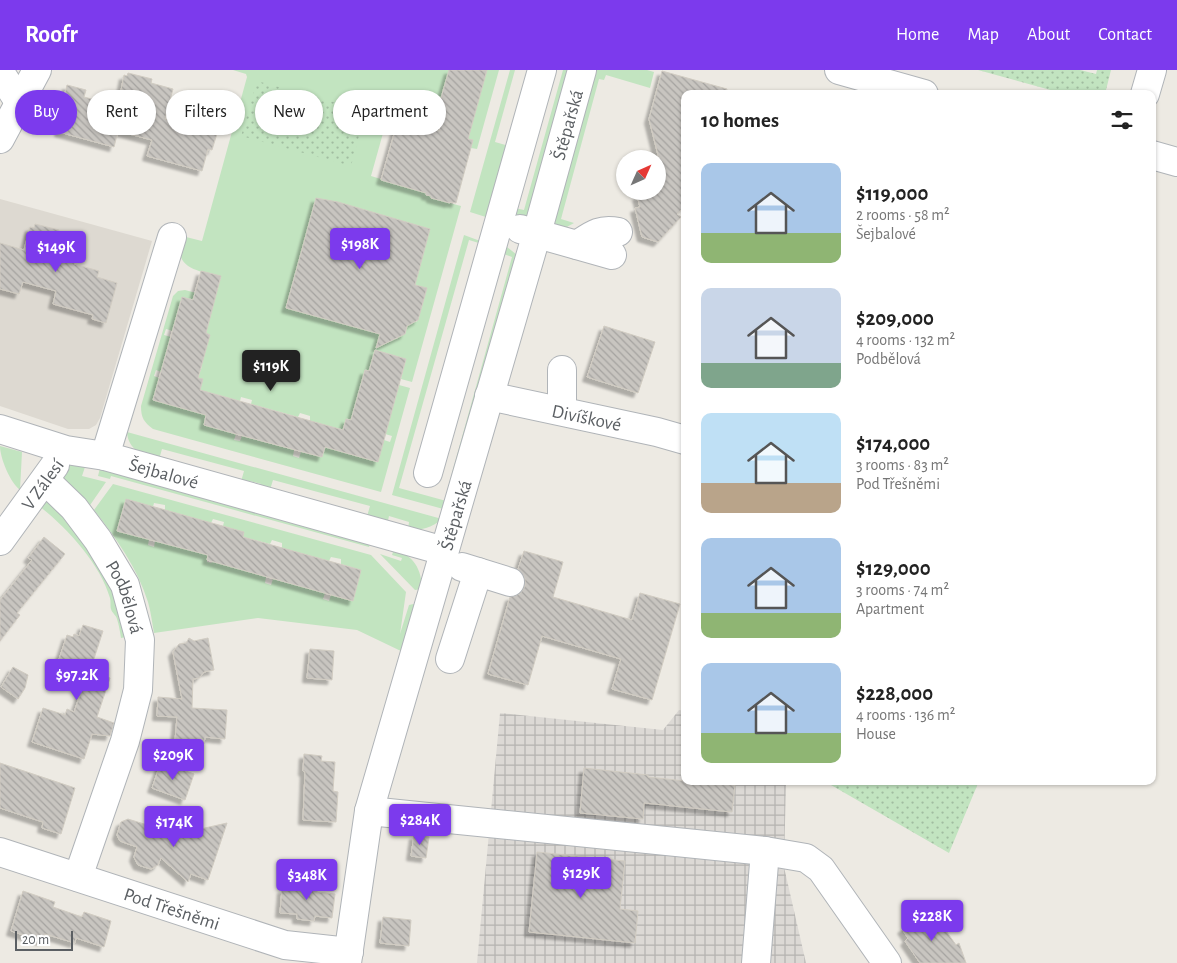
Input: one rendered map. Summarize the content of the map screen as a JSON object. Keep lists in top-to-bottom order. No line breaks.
{"streets":{"street":["Štěpařská","Divíškové","Šejbalové","V Zálesí","Podbělová","Pod Třešněmi"]},"crossings":[["Štěpařská","Divíškové"],["Štěpařská","Šejbalové"],["Štěpařská","Pod Třešněmi"],["V Zálesí","Podbělová"],["Podbělová","Pod Třešněmi"]],"scale_bar":"20 m","north":"top right","page":{"header":"Roofr","nav":["Home","Map","About","Contact"],"chip":["Buy","Rent","Filters","New","Apartment"],"heading":"10 homes","list":[{"name":"$119,000","note":"2 rooms · 58 m² · Šejbalové"},{"name":"$209,000","note":"4 rooms · 132 m² · Podbělová"},{"name":"$174,000","note":"3 rooms · 83 m² · Pod Třešněmi"},{"name":"$129,000","note":"3 rooms · 74 m² · Apartment"},{"name":"$228,000","note":"4 rooms · 136 m² · House"}],"price":["$198K","$149K","$119K","$97.2K","$209K","$284K","$174K","$129K","$348K","$228K"],"scale":"20 m"}}
